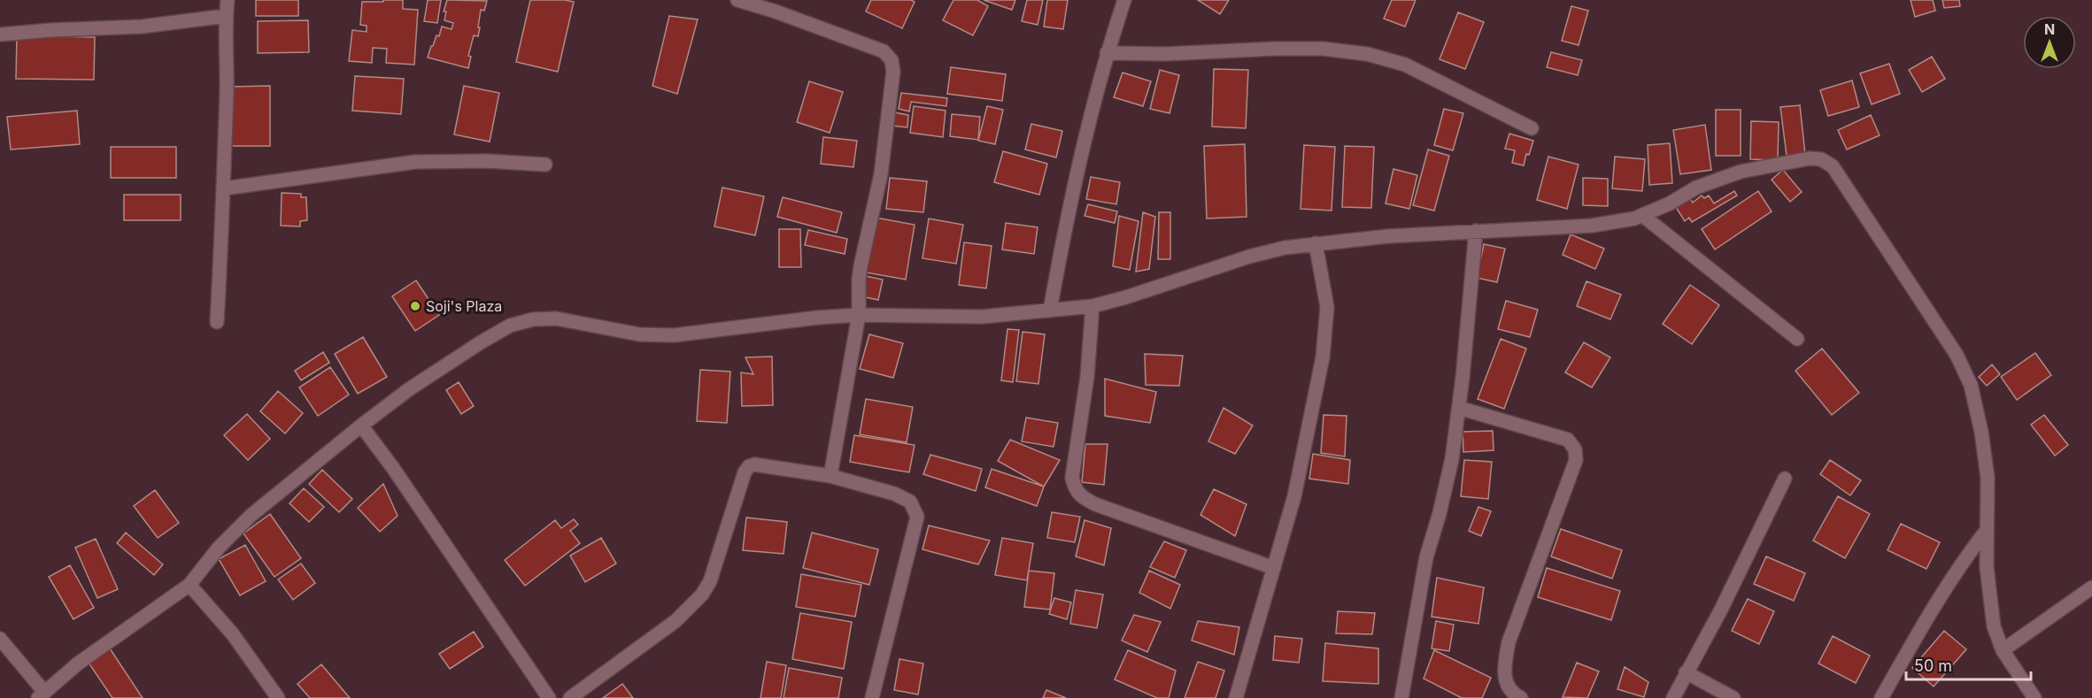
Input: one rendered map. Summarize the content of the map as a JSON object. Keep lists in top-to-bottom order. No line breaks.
{"places":["Soji's Plaza"],"scale_bar":"50 m","north":"top"}
